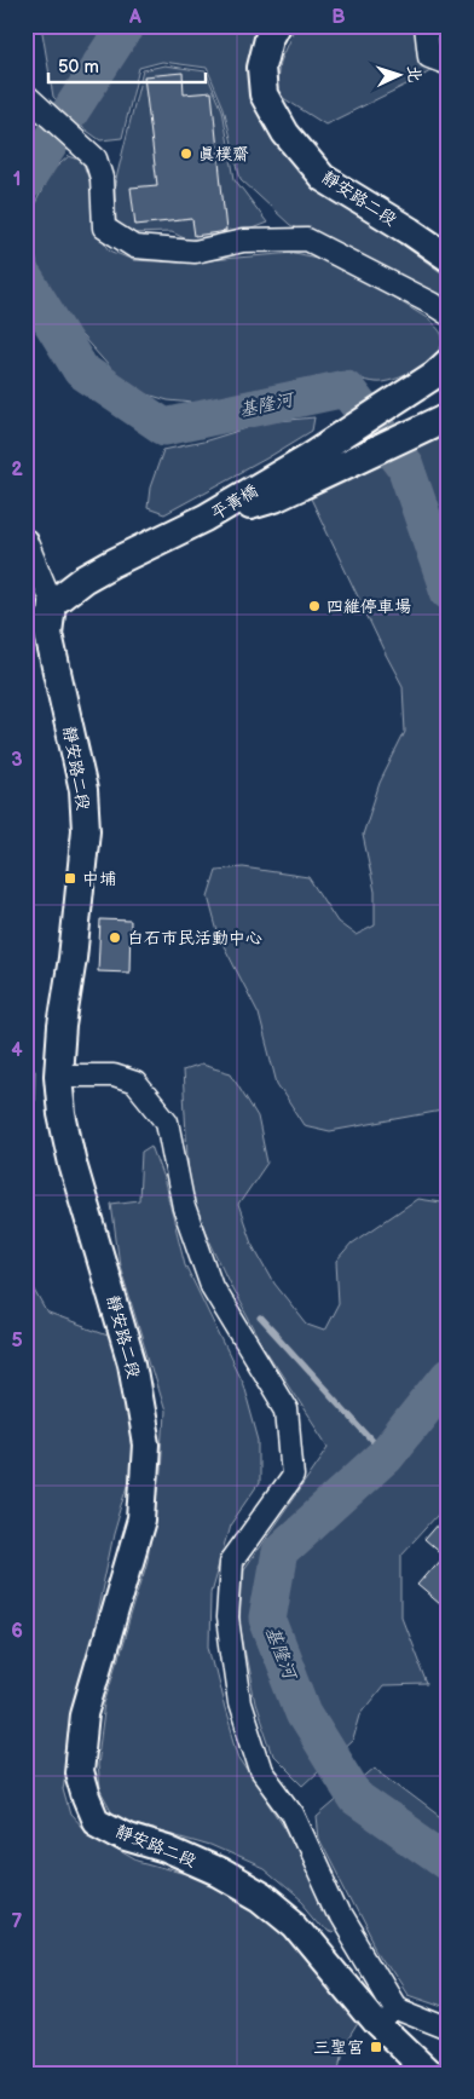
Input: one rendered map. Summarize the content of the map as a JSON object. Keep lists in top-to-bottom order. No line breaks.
{"streets":{"main road":["靜安路二段","平菁橋"]},"water":["基隆河"],"places":{"other":["真樸齋","四維停車場","白石市民活動中心"],"transit":["中埔","三聖宮"]},"scale_bar":"50 m","north":"right","grid":{"columns":["A","B"],"rows":["1","2","3","4","5","6","7"]}}
